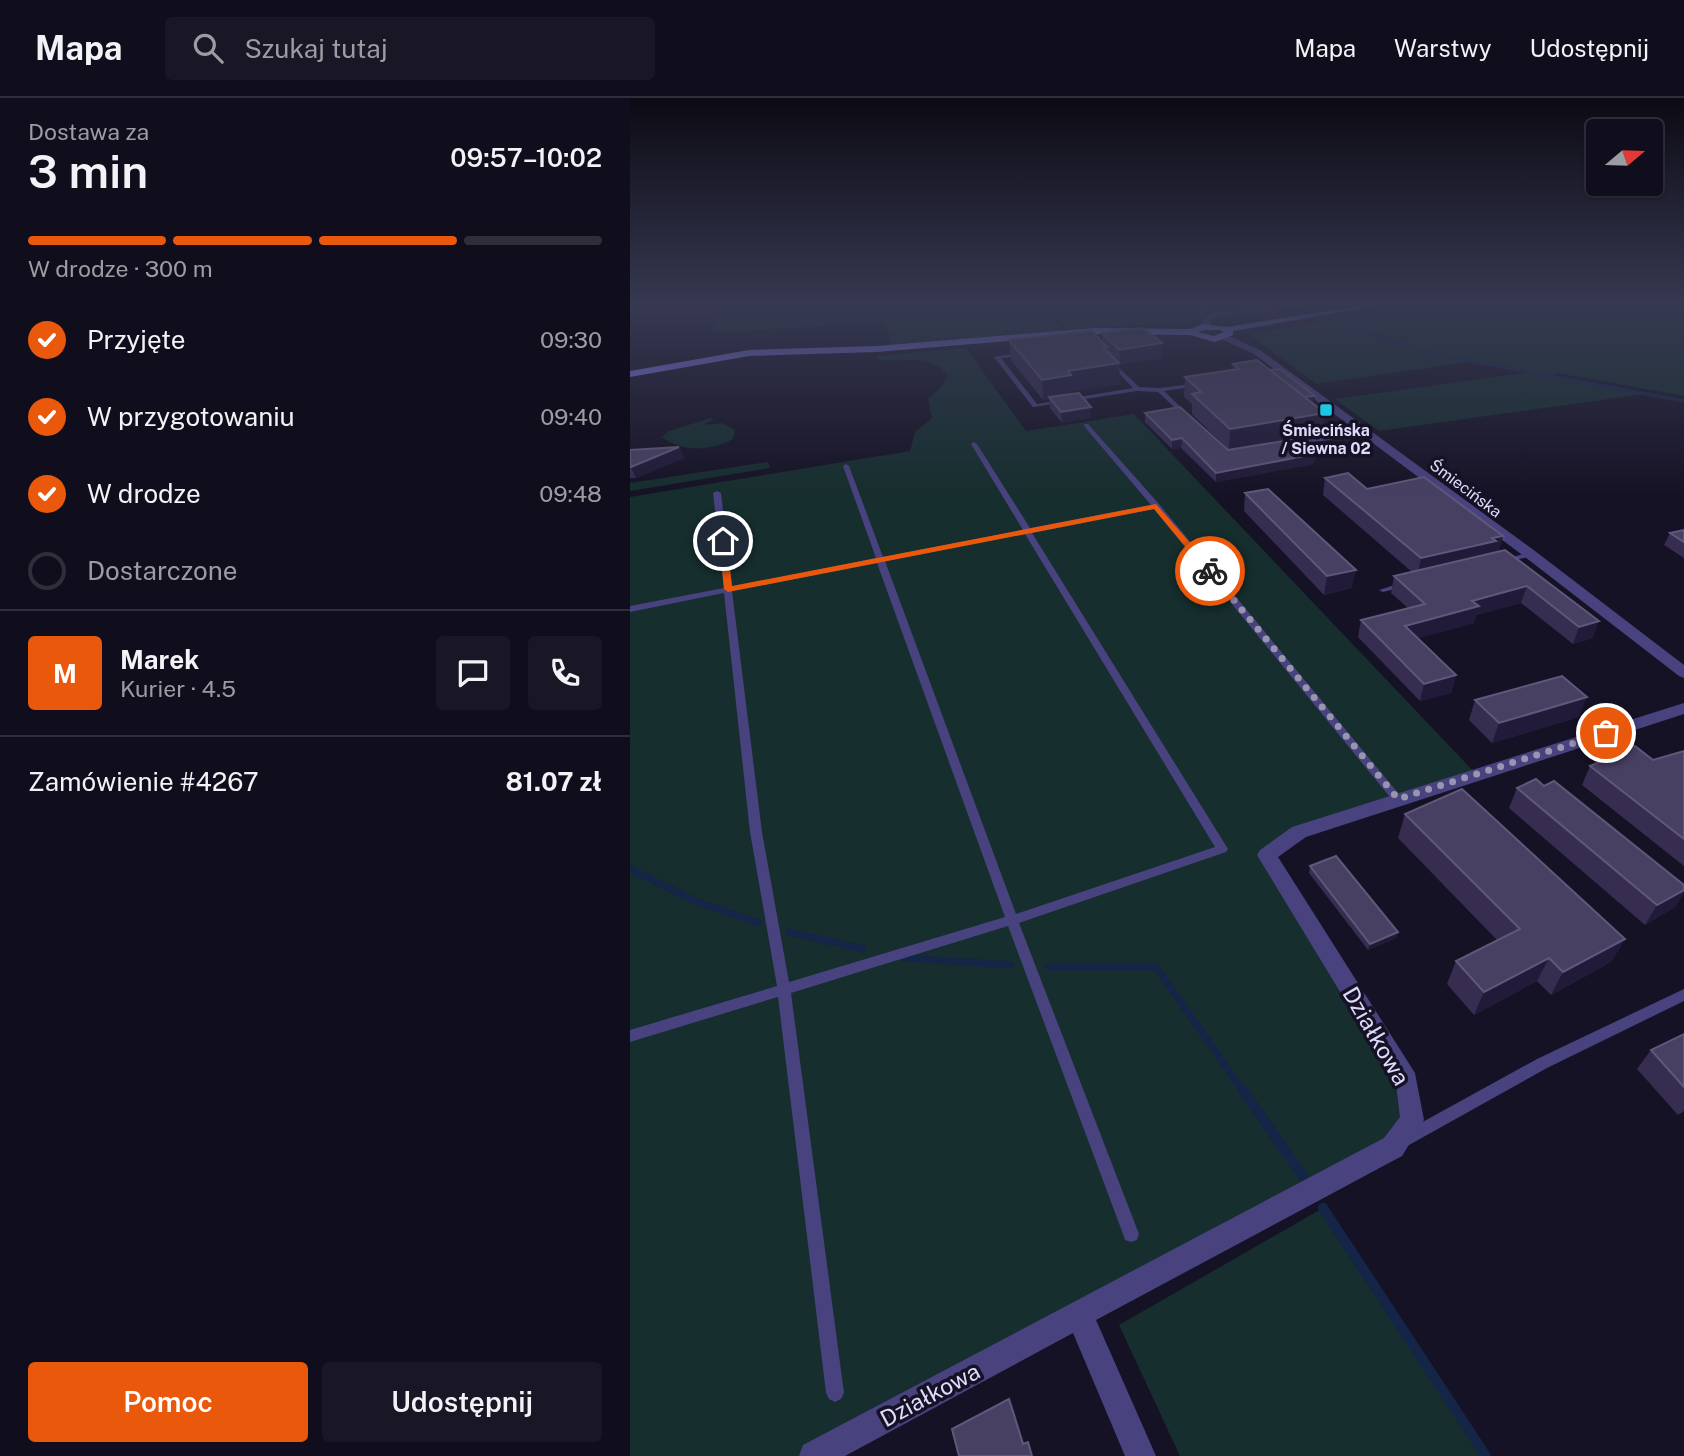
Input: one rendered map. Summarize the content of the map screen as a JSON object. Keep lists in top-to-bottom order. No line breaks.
{"streets":{"street":["Śmiecińska","Działkowa"]},"places":{"transit":["Śmiecińska / Siewna 02"]},"north":"right","page":{"header":"Mapa","search":"Szukaj tutaj","nav":["Mapa","Warstwy","Udostępnij"],"heading":["3 min","Dostawa za","09:57–10:02"],"panel":["Marek","Kurier · 4.5","Zamówienie #4267","81.07 zł"],"bar":"W drodze · 300 m","list":[["Przyjęte","09:30"],["W przygotowaniu","09:40"],["W drodze","09:48"],"Dostarczone"],"round":"M","buttons":["Pomoc","Udostępnij"]}}
